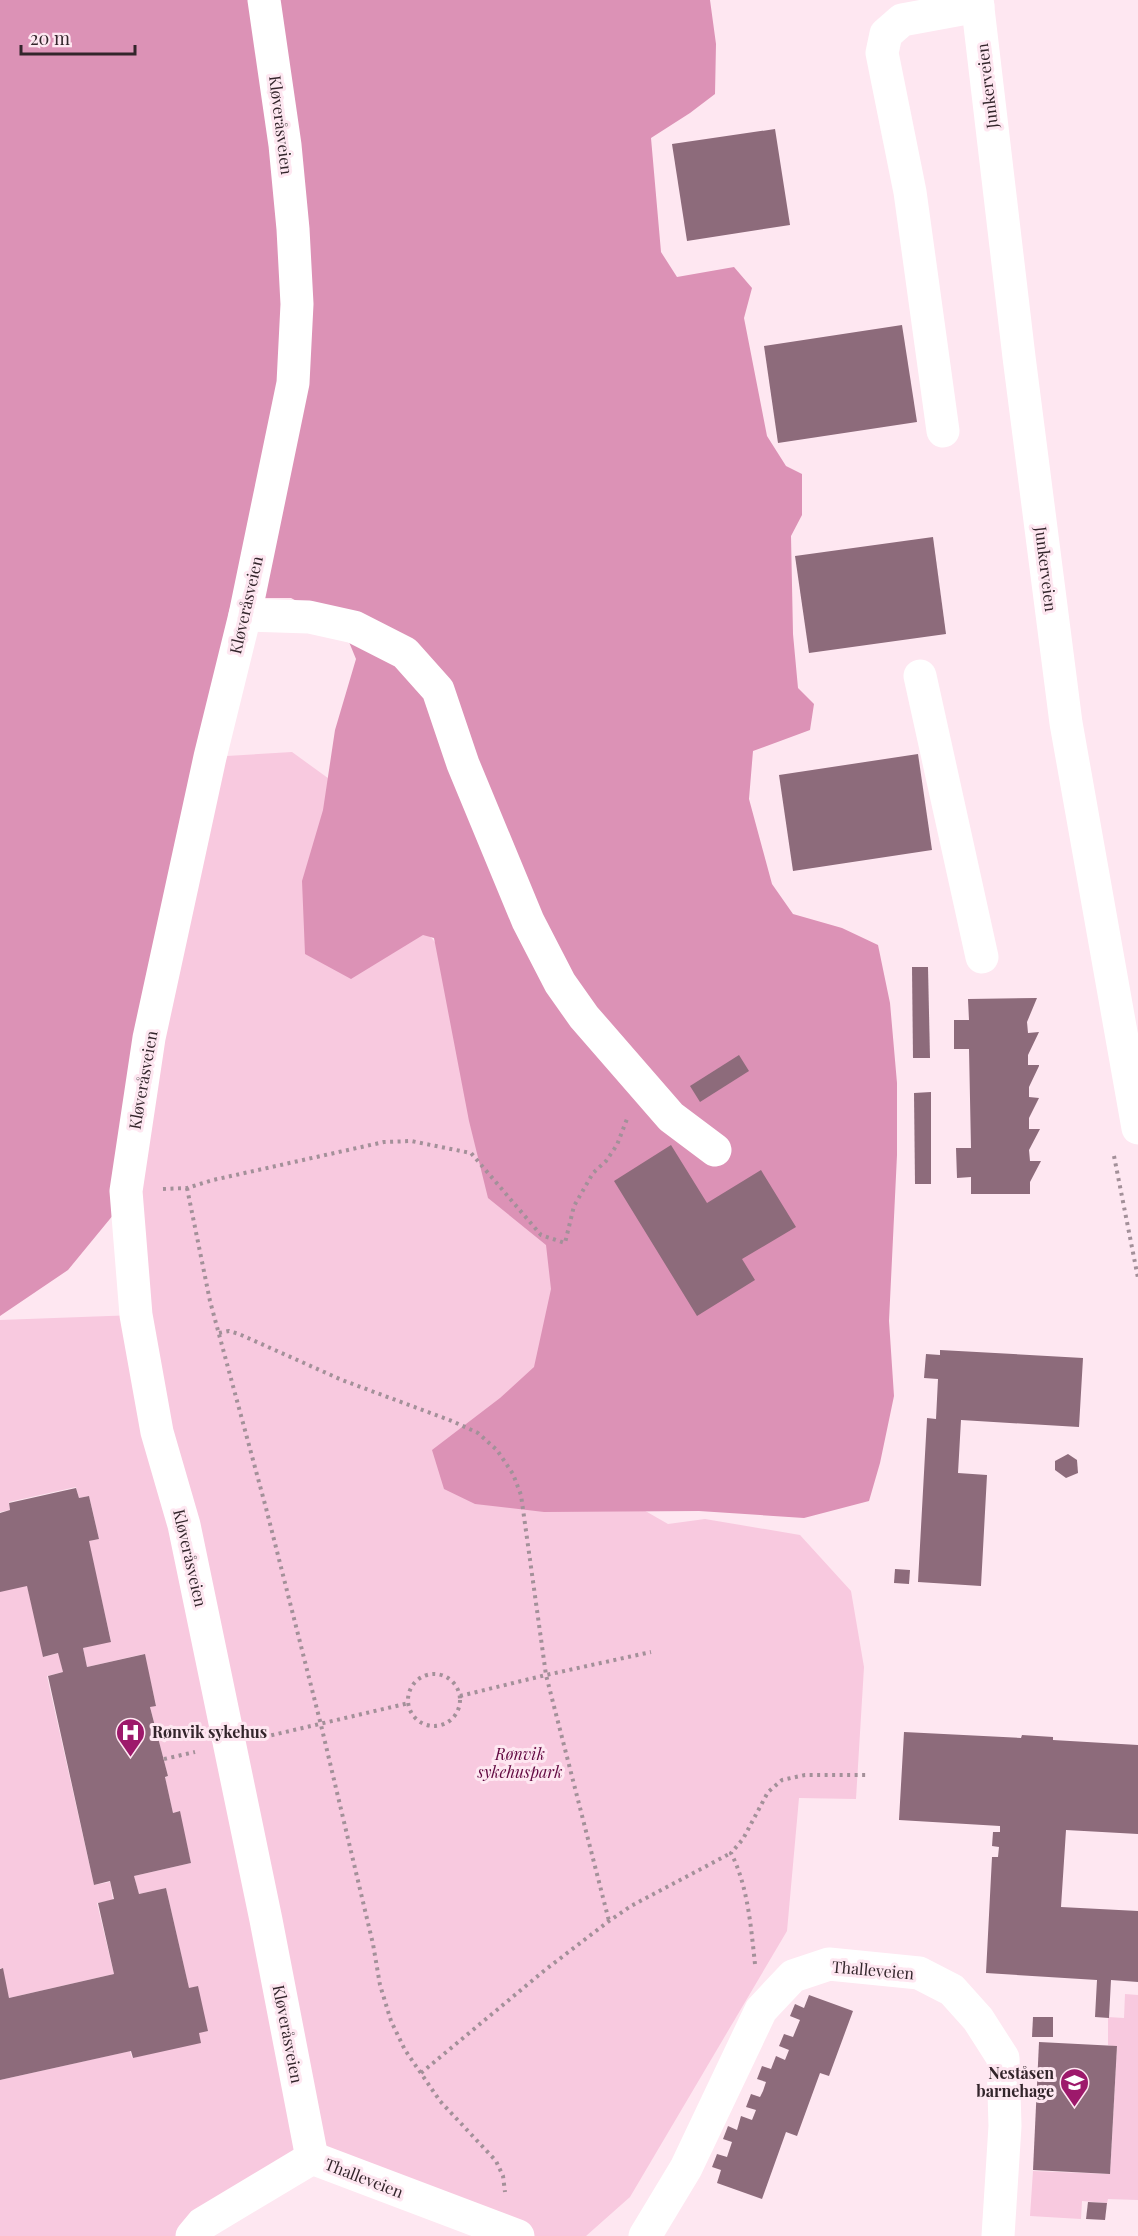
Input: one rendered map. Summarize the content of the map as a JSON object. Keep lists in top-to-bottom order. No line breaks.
{"streets":{"street":["Junkerveien","Kløveråsveien","Thalleveien"]},"crossings":[["Kløveråsveien","Thalleveien"]],"parks":["Rønvik sykehuspark"],"places":{"hospital":["Rønvik sykehus"],"school or university":["Neståsen barnehage"]},"scale_bar":"20 m"}
